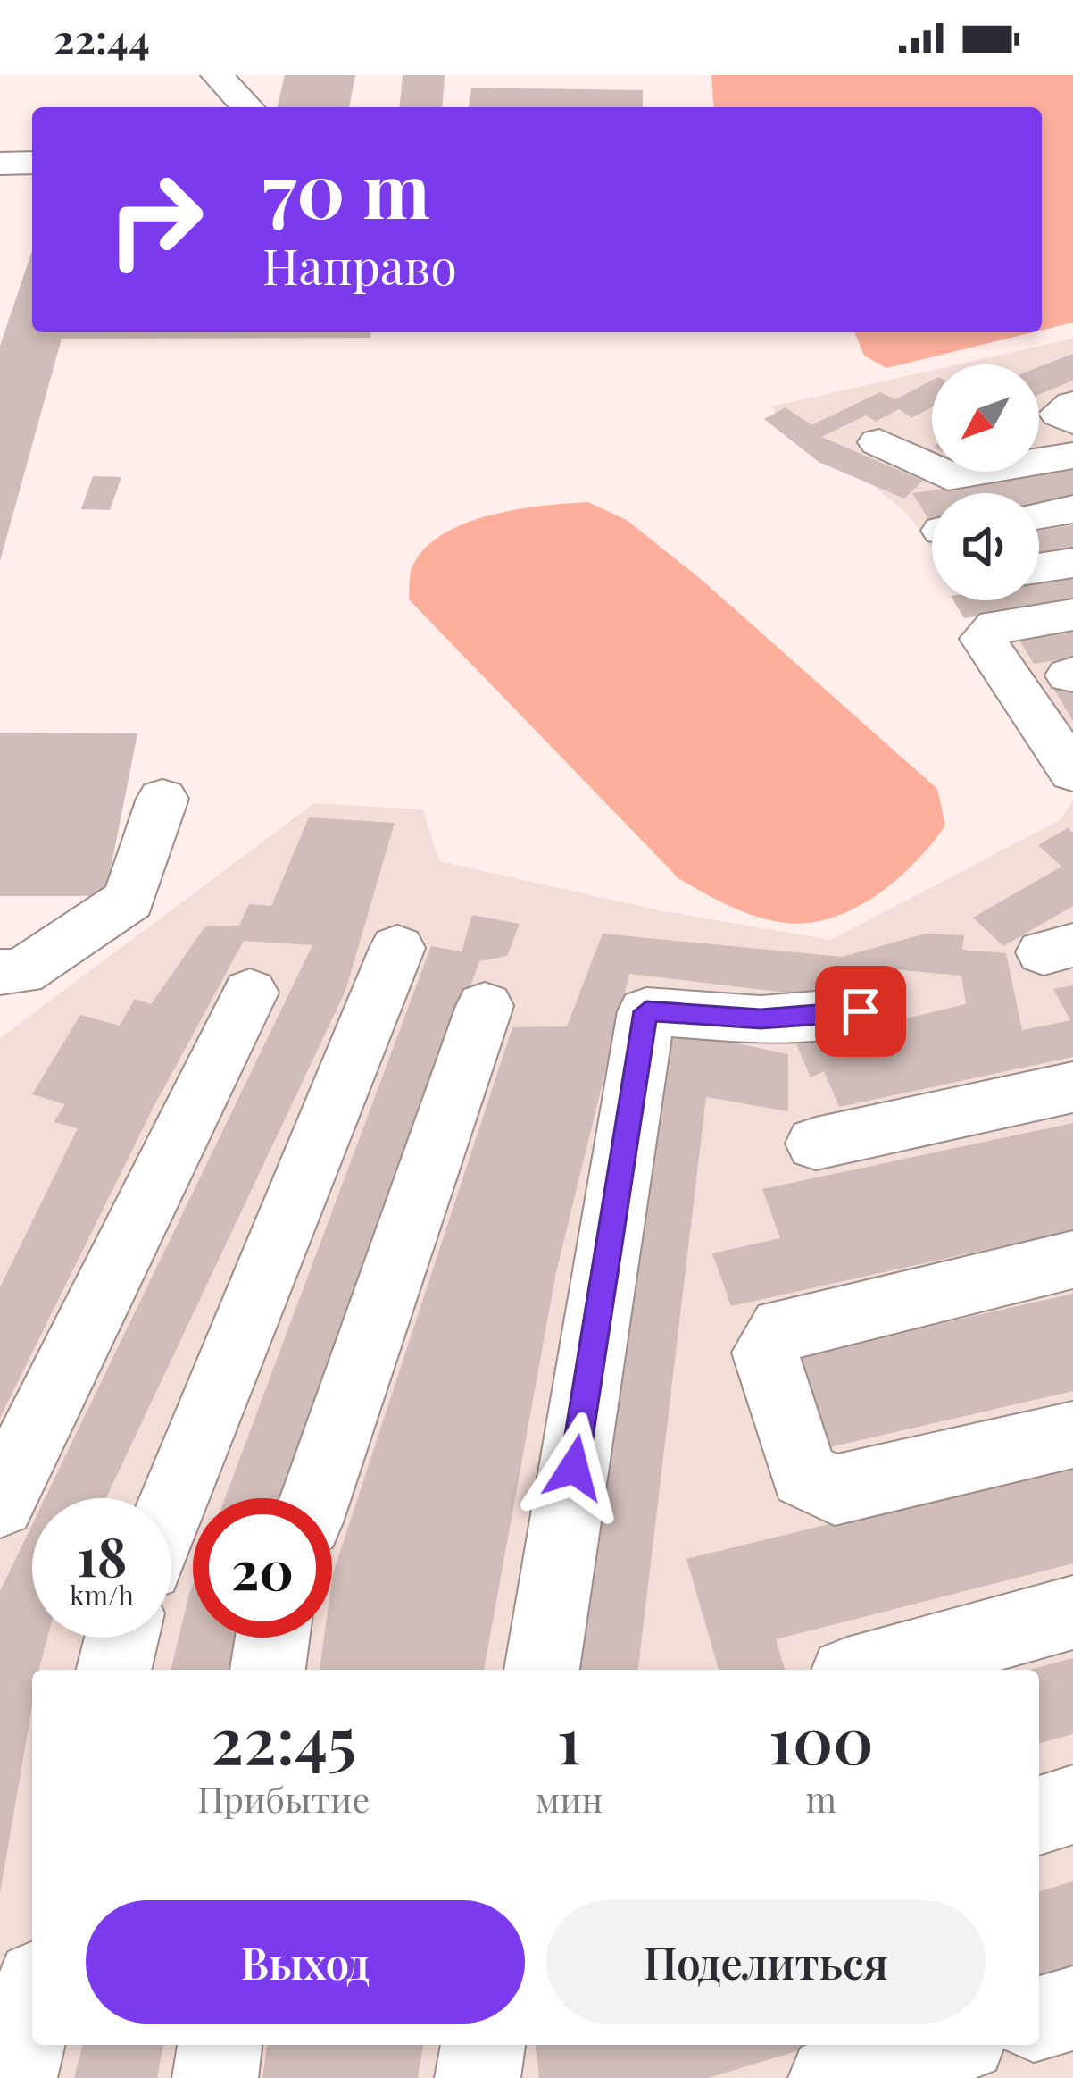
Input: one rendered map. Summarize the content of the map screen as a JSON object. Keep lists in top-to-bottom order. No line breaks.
{"north":"bottom left","page":{"status":"22:44","turn":["70 m","Направо"],"speed":"18 km/h","limit":"20","eta":["22:45","Прибытие","1","мин","100","m"],"buttons":["Выход","Поделиться"]}}
